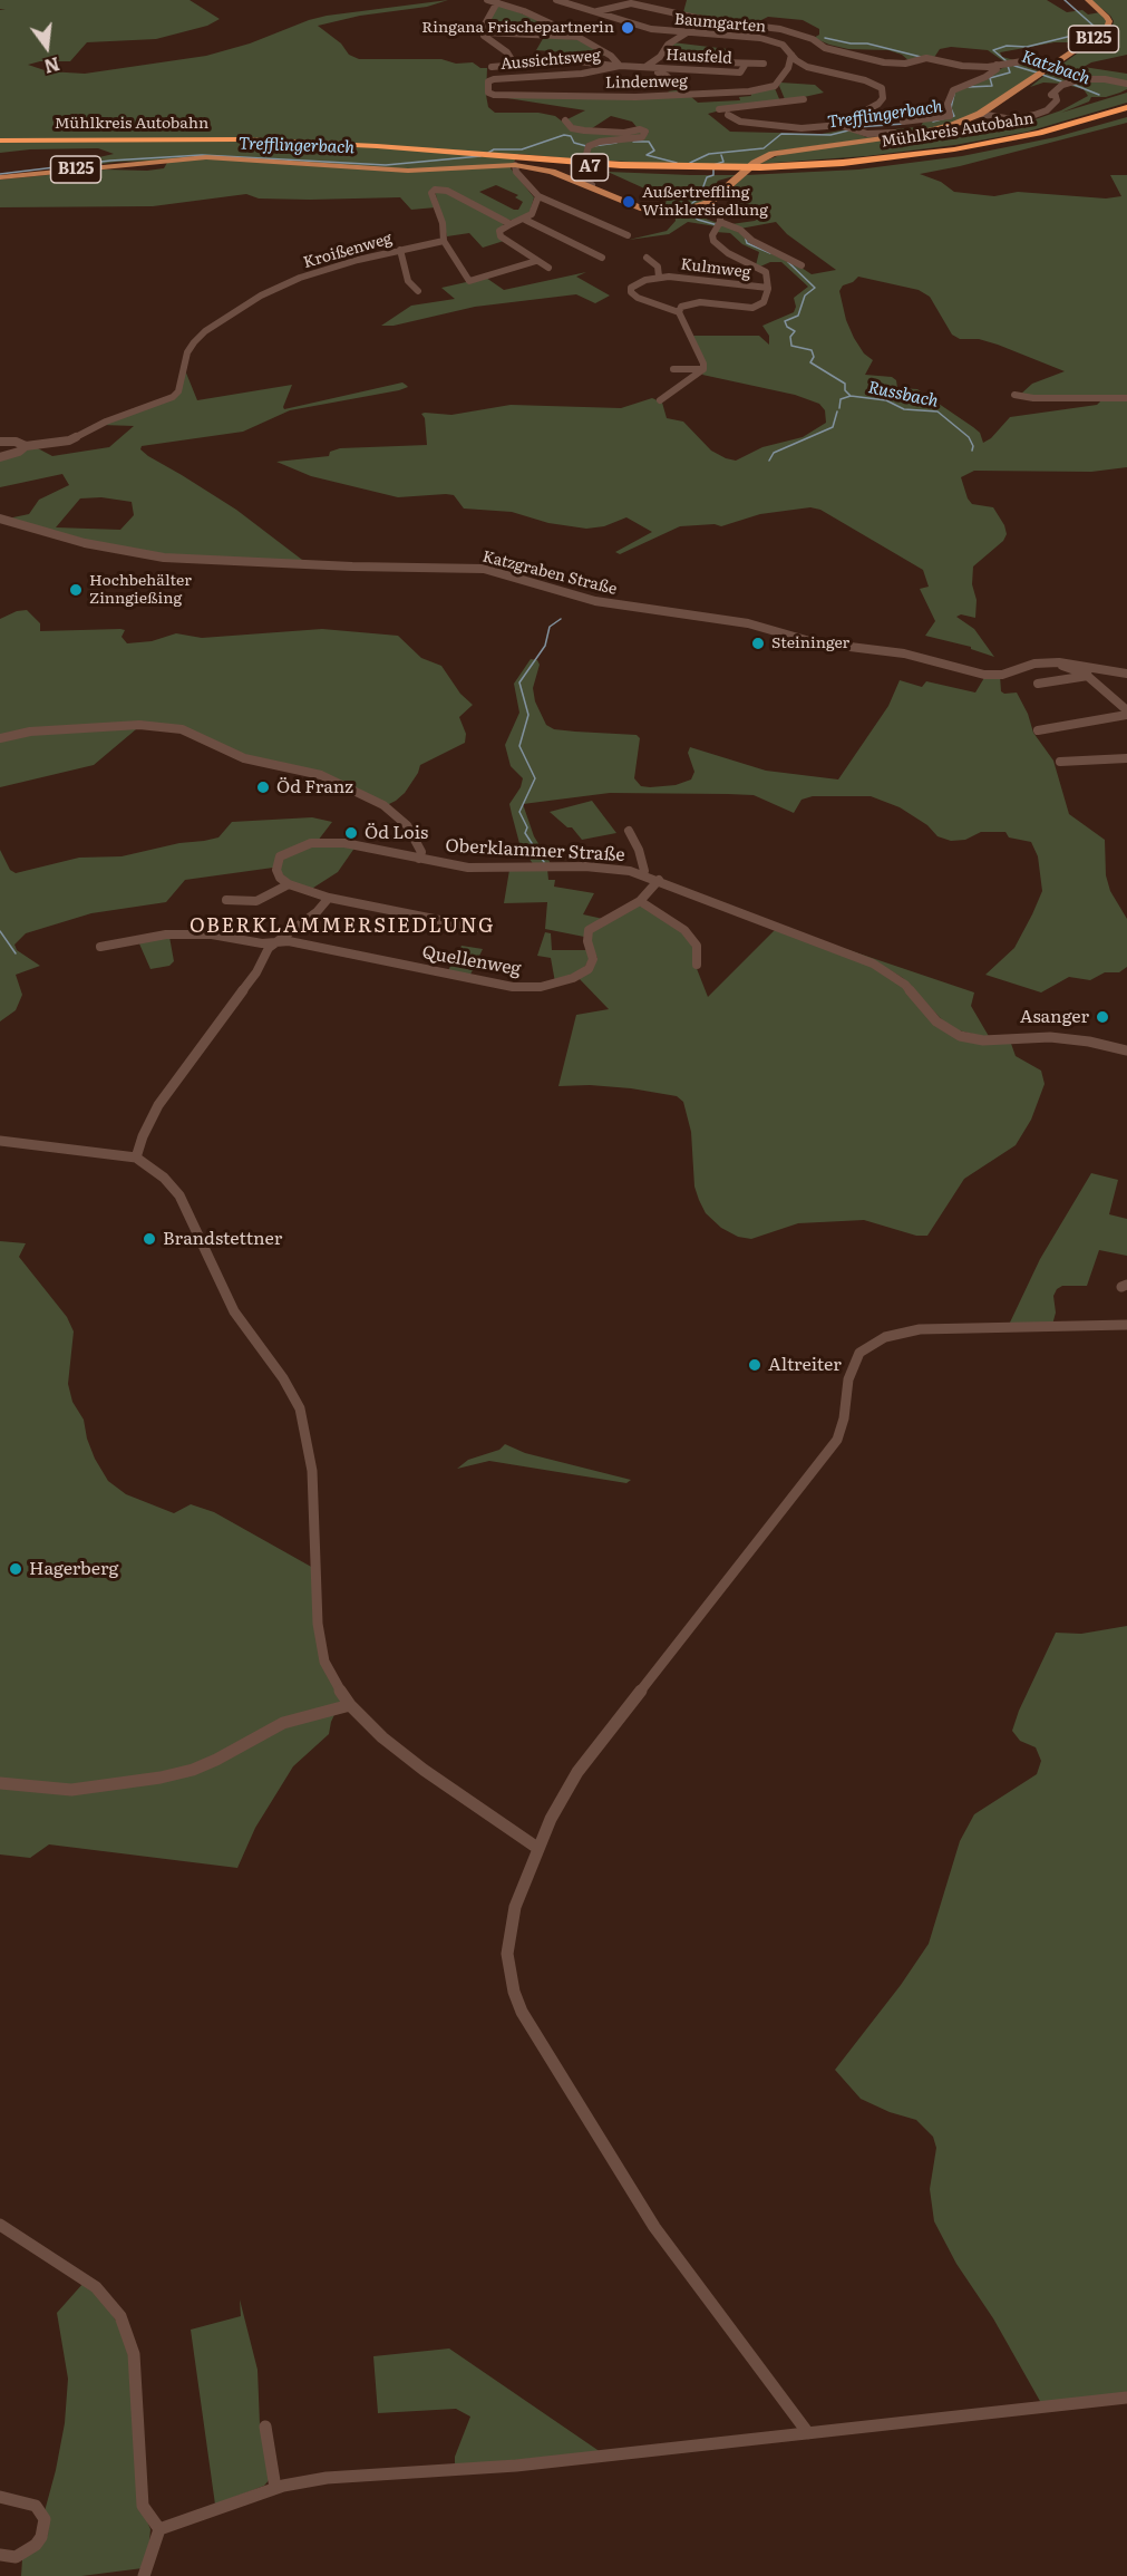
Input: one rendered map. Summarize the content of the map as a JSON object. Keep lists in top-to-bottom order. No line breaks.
{"streets":{"highway":["Mühlkreis Autobahn","A7"],"main road":["B125"],"street":["Baumgarten","Hausfeld","Aussichtsweg","Lindenweg","Kroißenweg","Kulmweg","Katzgraben Straße","Oberklammer Straße","Quellenweg"]},"crossings":[["Hausfeld","Lindenweg"],["Aussichtsweg","Lindenweg"],["Oberklammer Straße","Quellenweg"]],"districts":["OBERKLAMMERSIEDLUNG"],"water":["Katzbach","Trefflingerbach","Russbach"],"places":["Ringana Frischepartnerin","Außertreffling Winklersiedlung","Hochbehälter Zinngießing","Steininger","Öd Franz","Öd Lois","Asanger","Brandstettner","Altreiter","Hagerberg"],"north":"bottom"}
